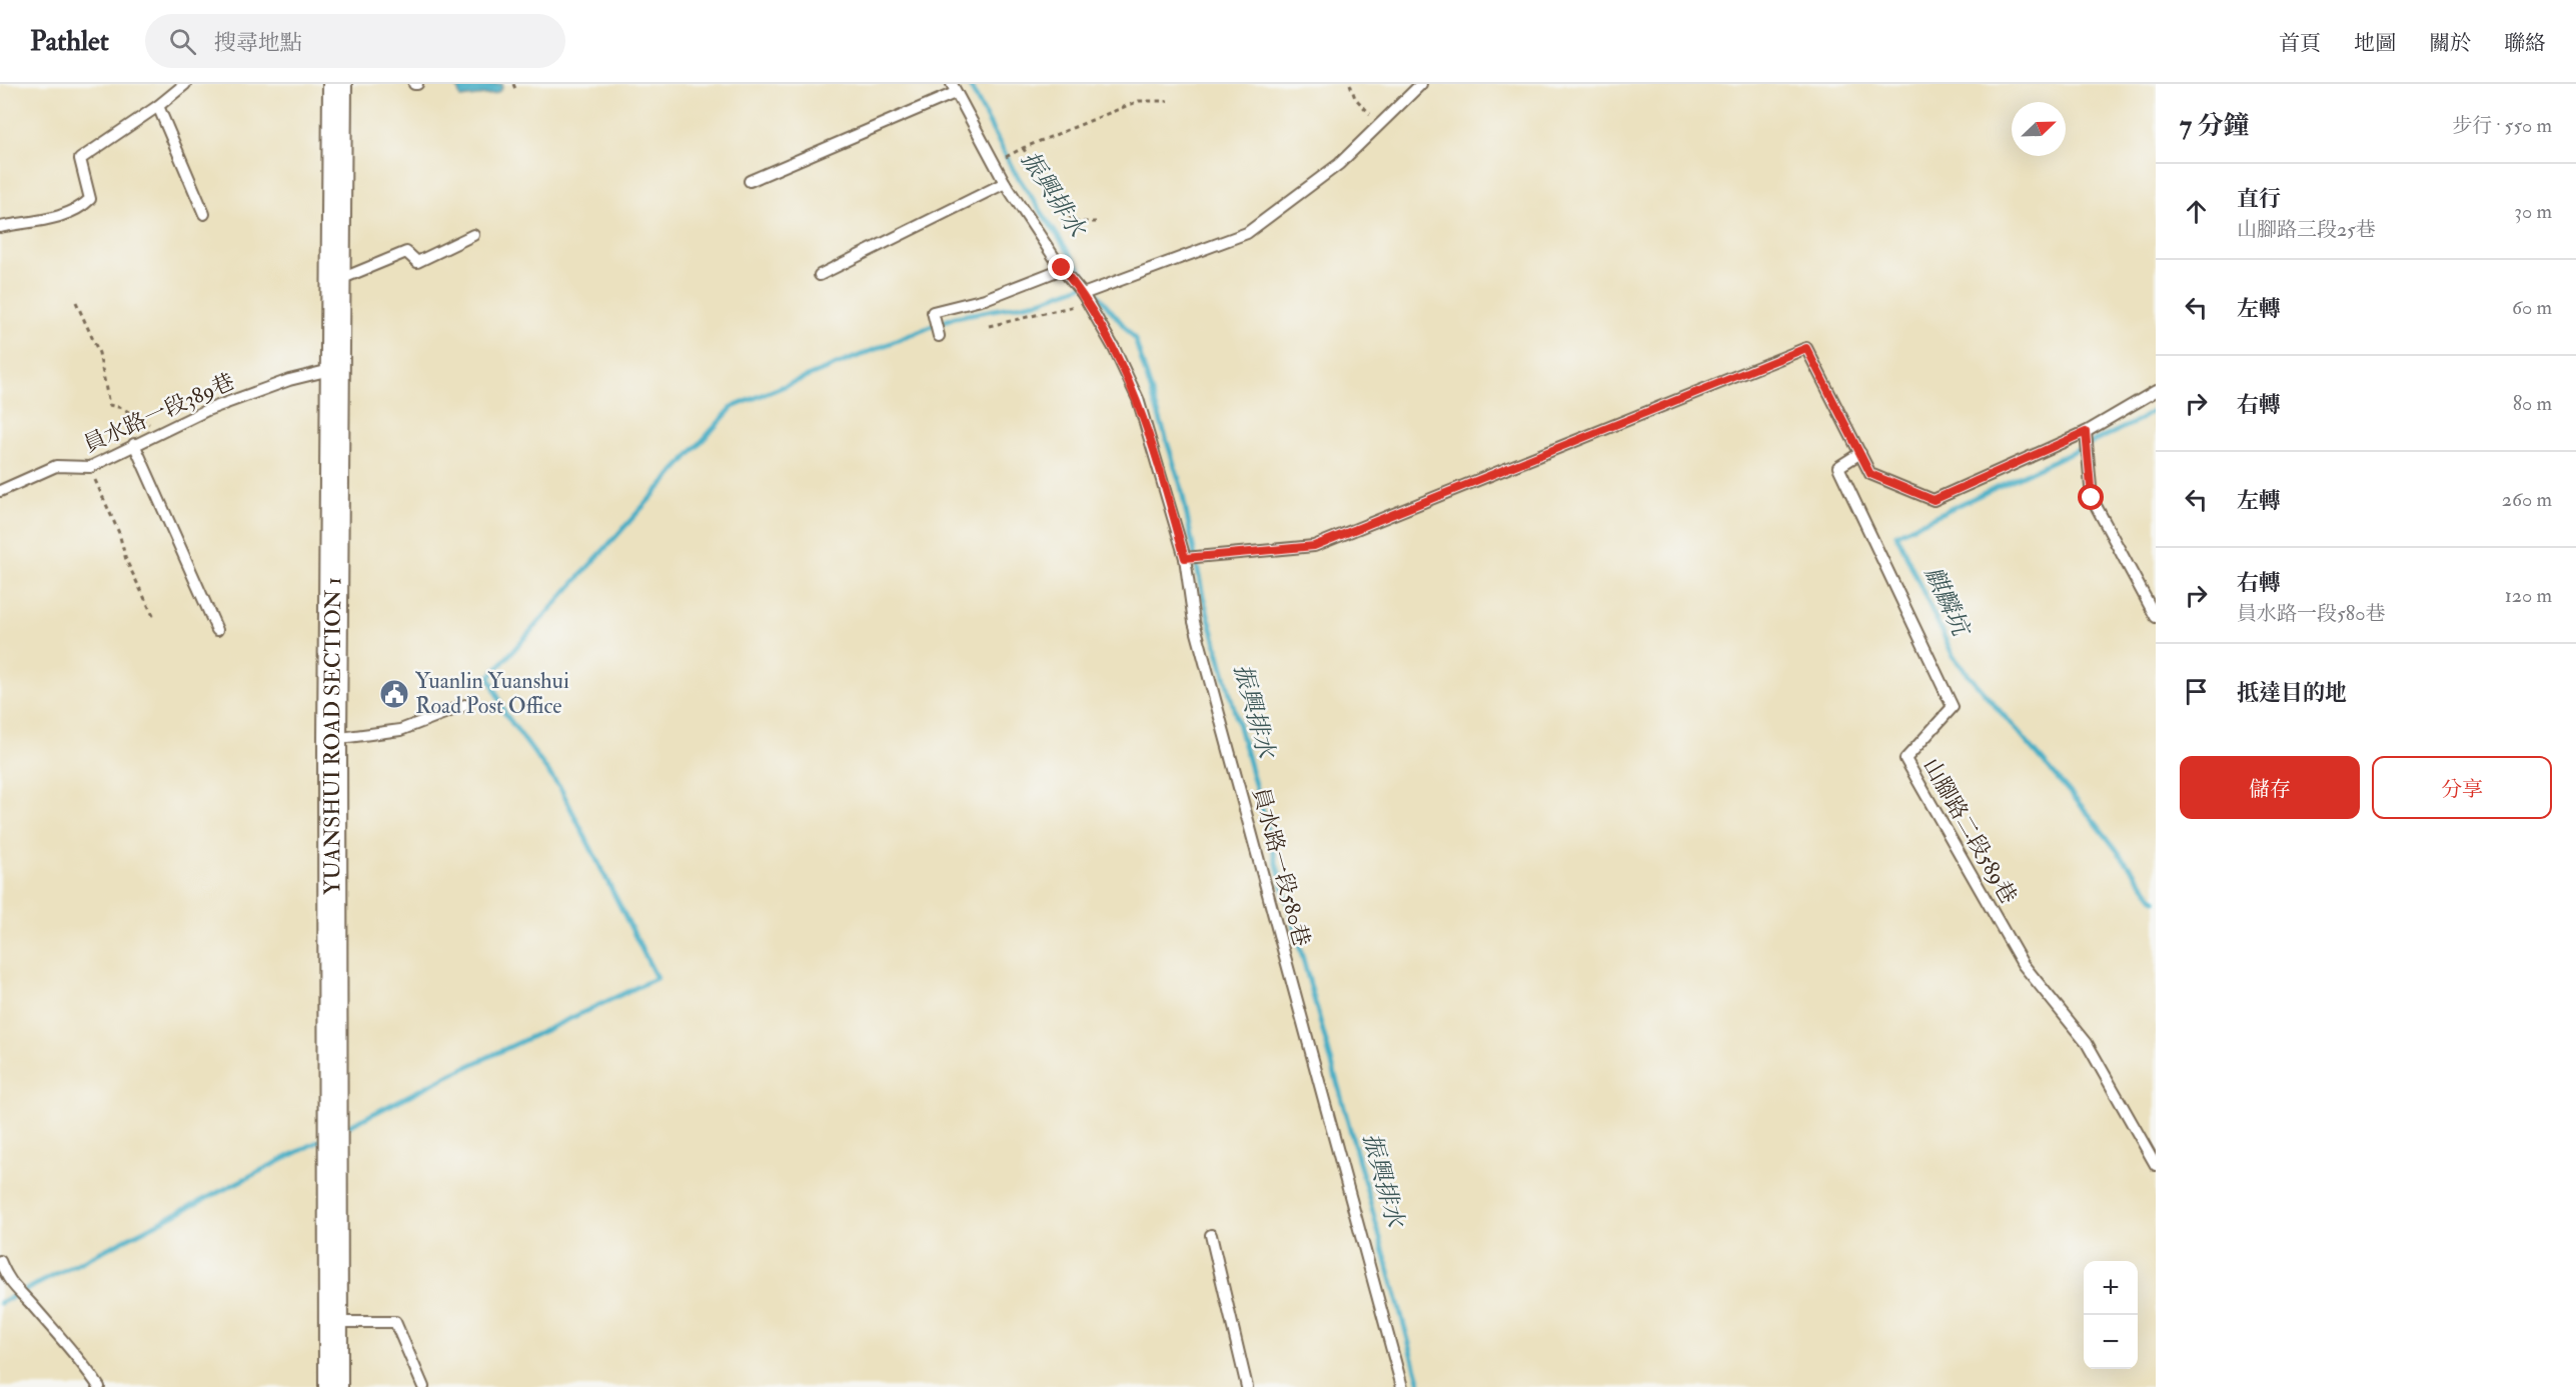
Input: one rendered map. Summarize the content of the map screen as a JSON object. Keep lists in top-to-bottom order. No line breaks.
{"streets":{"street":["YUANSHUI ROAD SECTION 1"],"lane":["員水路一段389巷","山腳路二段589巷","員水路一段580巷"]},"crossings":[["員水路一段389巷","YUANSHUI ROAD SECTION 1"]],"water":["振興排水","麒麟坑"],"places":{"public building":["Yuanlin Yuanshui Road Post Office"]},"north":"top right","page":{"header":"Pathlet","search":"搜尋地點","nav":["首頁","地圖","關於","聯絡"],"heading":["7 分鐘","步行 · 550 m"],"list":[["直行","山腳路三段25巷","30 m"],["左轉","60 m"],["右轉","80 m"],["左轉","260 m"],["右轉","員水路一段580巷","120 m"],"抵達目的地"],"buttons":["儲存","分享"],"map_buttons":["+","−"]}}
